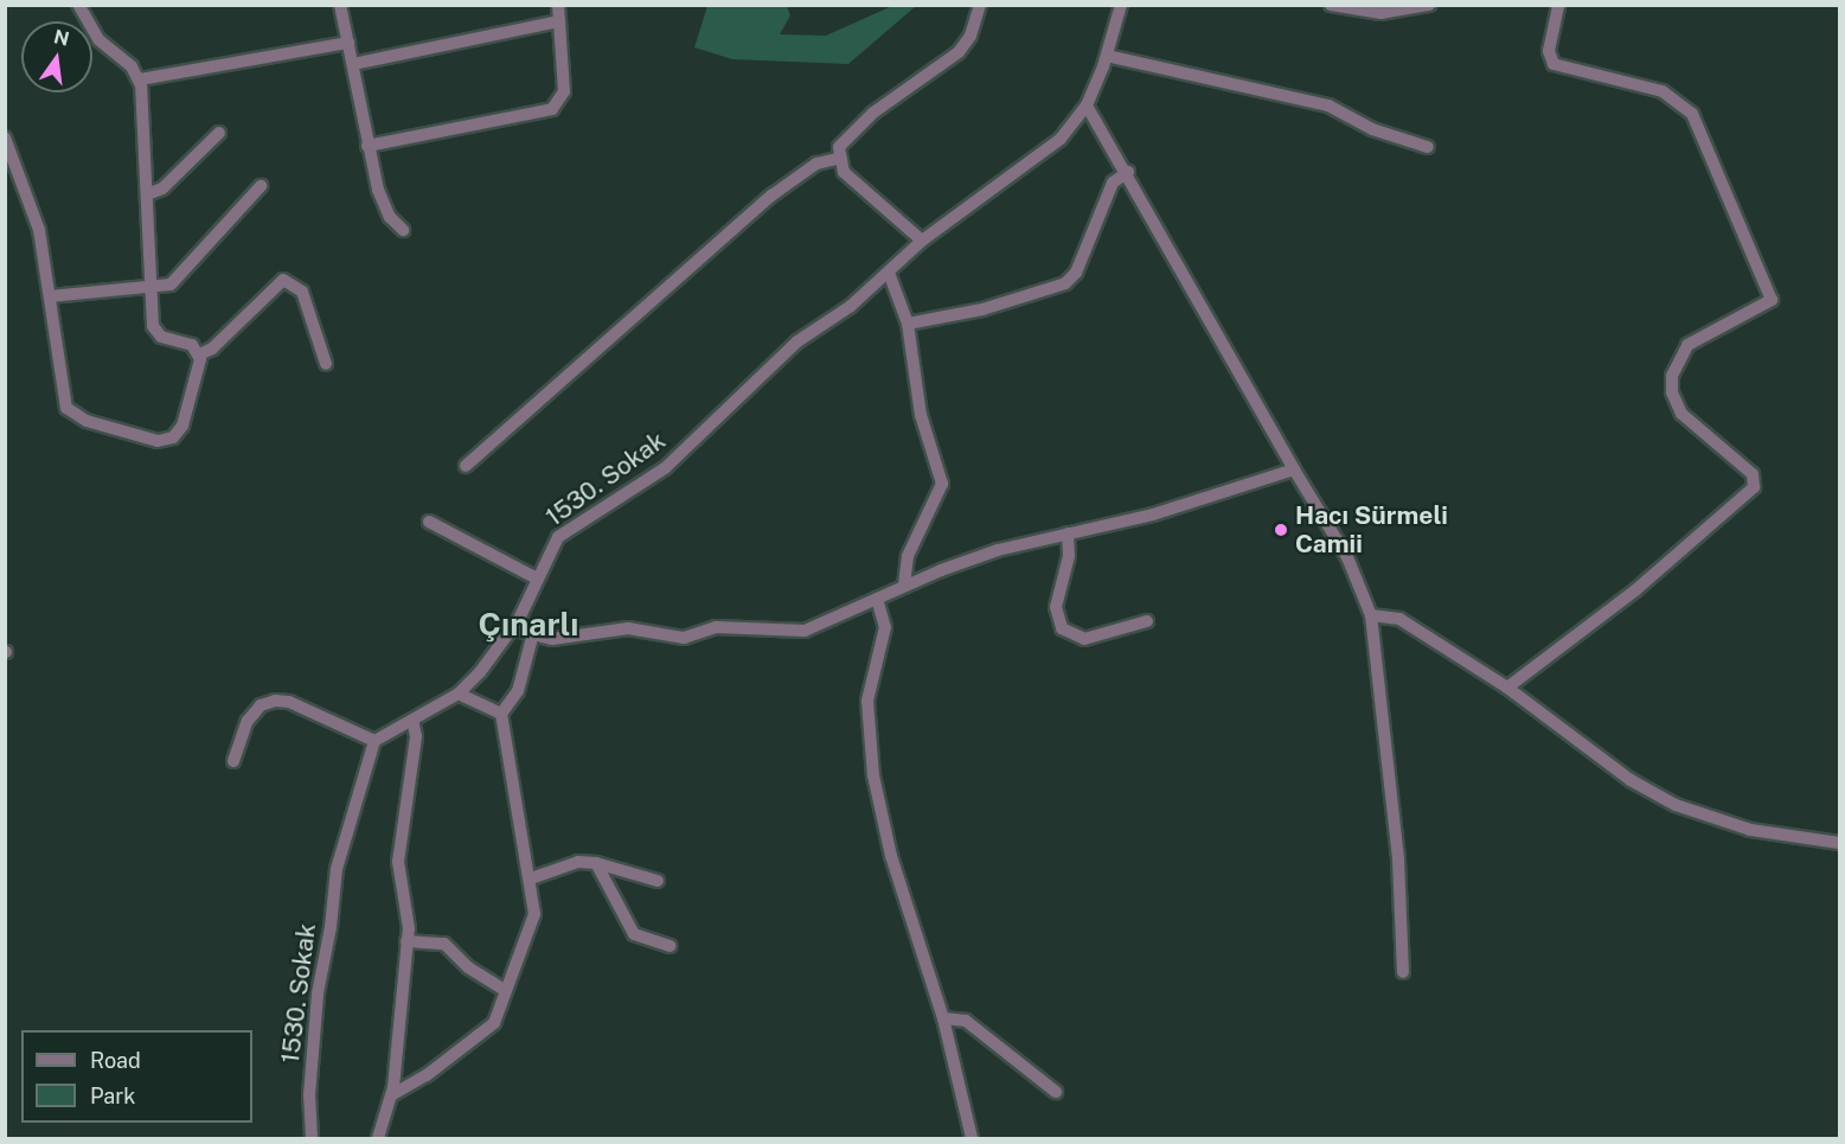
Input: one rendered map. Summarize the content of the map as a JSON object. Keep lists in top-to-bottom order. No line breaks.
{"streets":{"street":["1530. Sokak"]},"districts":["Çınarlı"],"places":["Hacı Sürmeli Camii"],"legend":["Road","Park"],"north":"top"}
